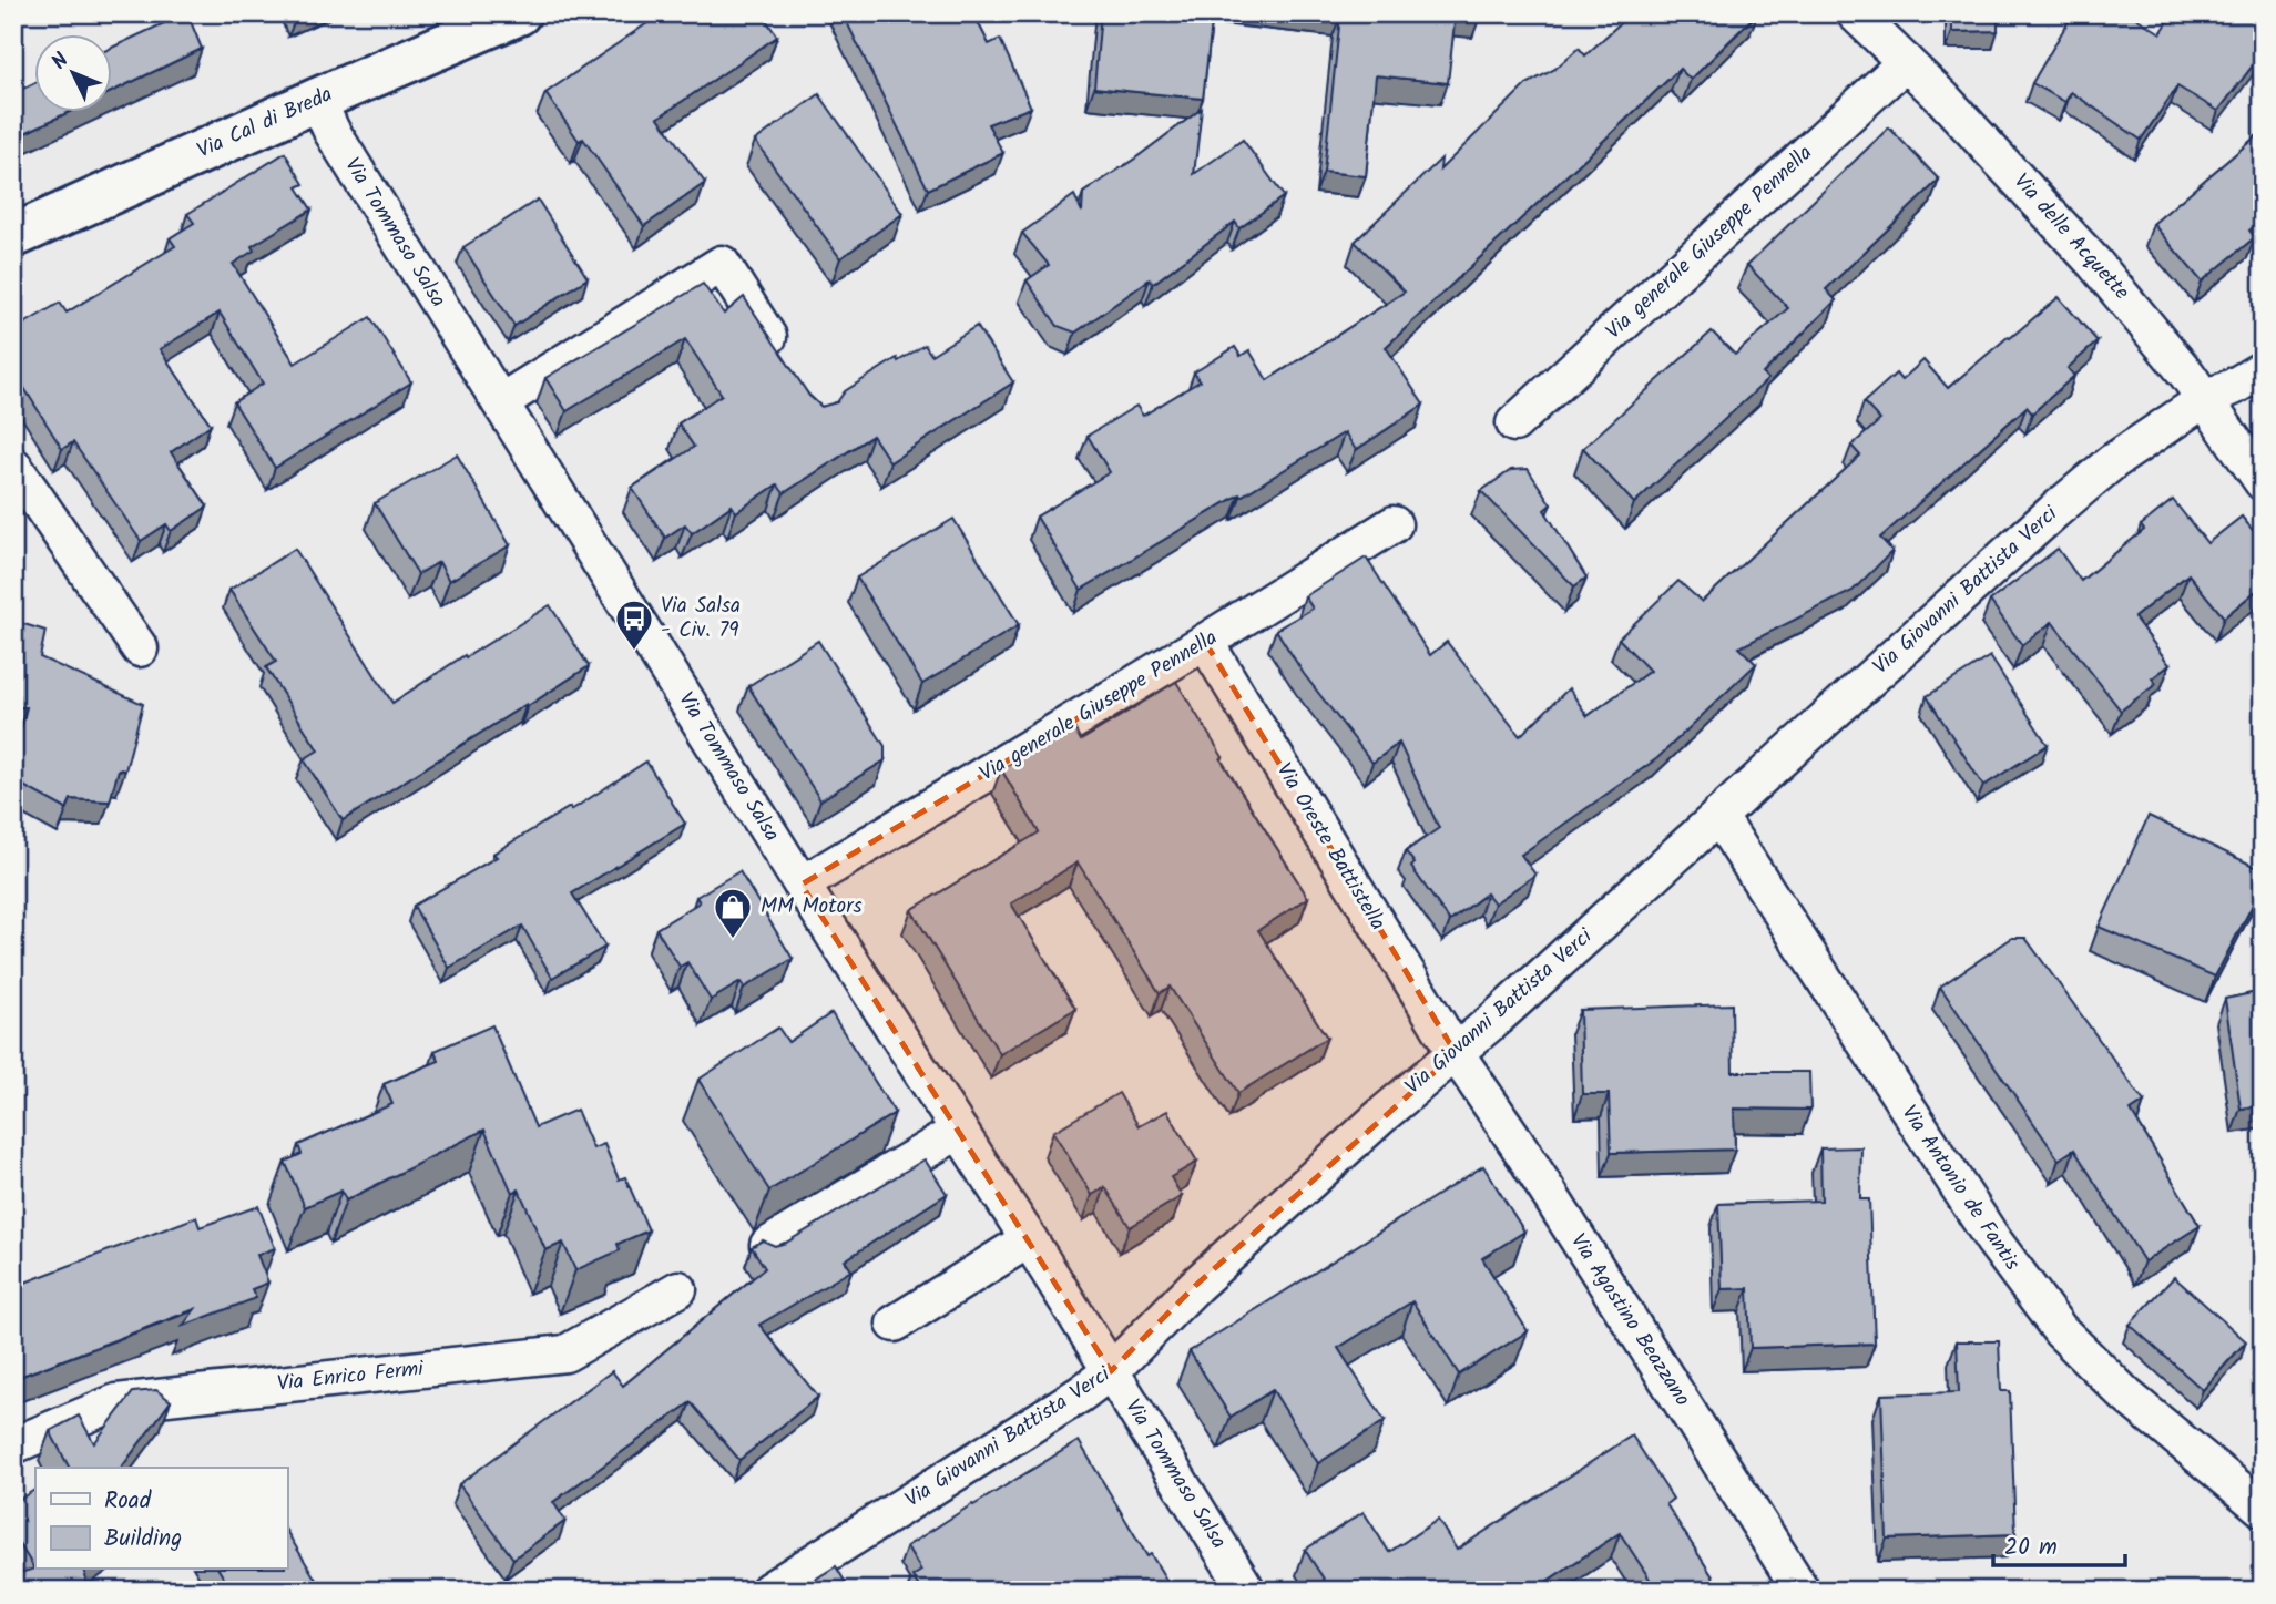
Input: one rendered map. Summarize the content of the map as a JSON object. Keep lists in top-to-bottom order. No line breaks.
{"streets":{"street":["Via Cal di Breda","Via Tommaso Salsa","Via delle Acquette","Via generale Giuseppe Pennella","Via Giovanni Battista Verci","Via Oreste Battistella","Via Antonio de Fantis","Via Agostino Beazzano","Via Enrico Fermi"]},"crossings":[["Via Cal di Breda","Via Tommaso Salsa"],["Via Tommaso Salsa","Via generale Giuseppe Pennella"],["Via Tommaso Salsa","Via Giovanni Battista Verci"],["Via delle Acquette","Via generale Giuseppe Pennella"],["Via delle Acquette","Via Giovanni Battista Verci"],["Via generale Giuseppe Pennella","Via Oreste Battistella"],["Via Giovanni Battista Verci","Via Oreste Battistella"],["Via Giovanni Battista Verci","Via Antonio de Fantis"],["Via Giovanni Battista Verci","Via Agostino Beazzano"],["Via Oreste Battistella","Via Agostino Beazzano"]],"places":{"bus stop":["Via Salsa - Civ. 79"],"shop":["MM Motors"]},"legend":["Road","Building"],"scale_bar":"20 m","north":"top left"}
